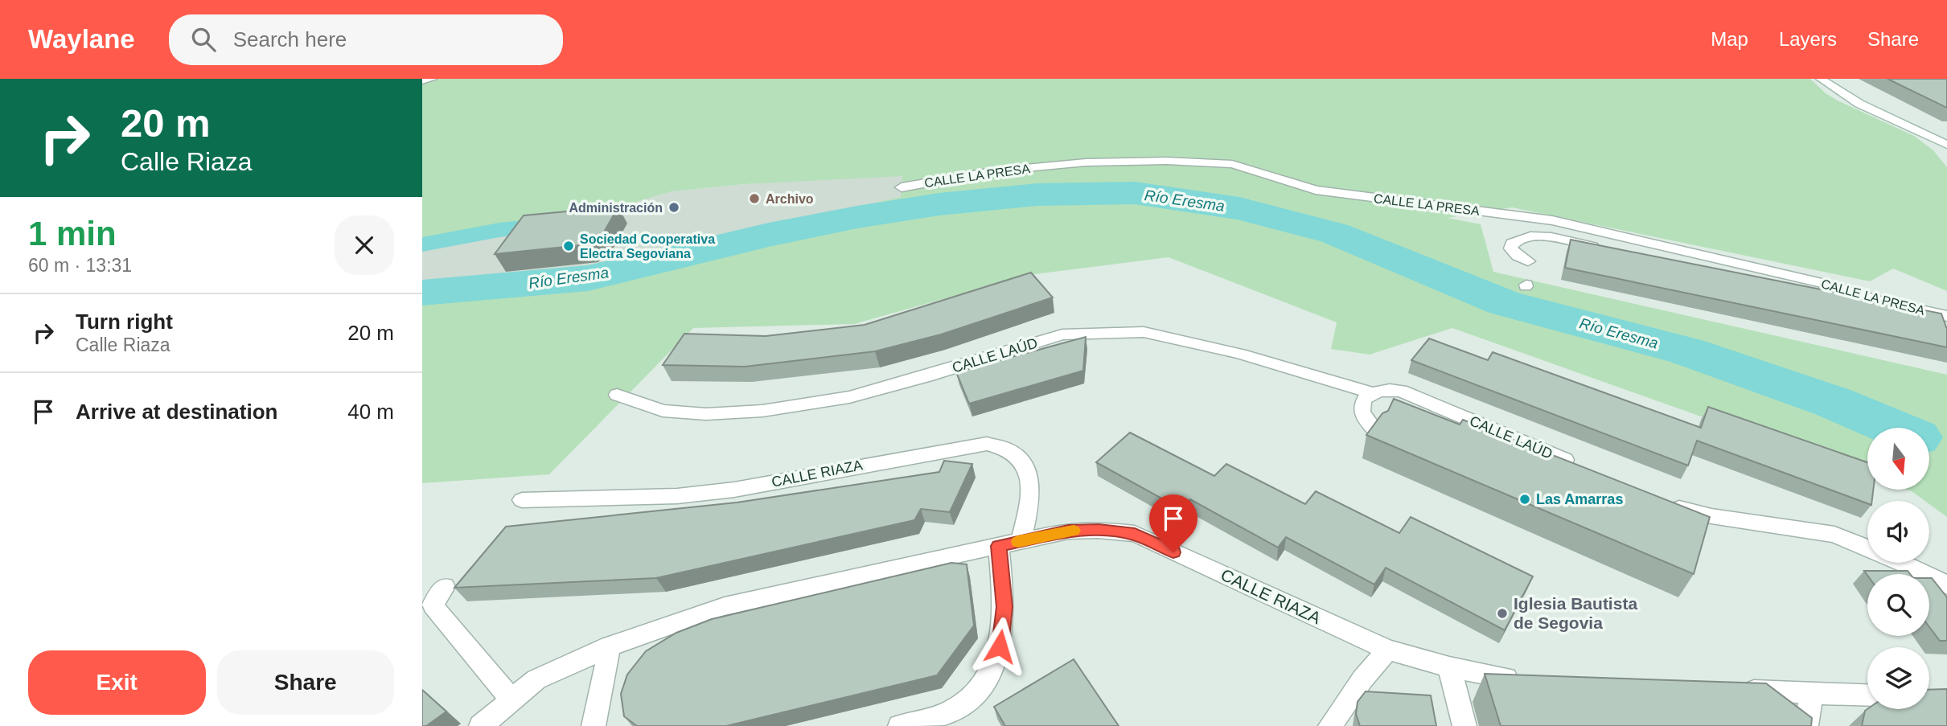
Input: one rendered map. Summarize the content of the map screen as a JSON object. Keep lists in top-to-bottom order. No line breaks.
{"streets":{"street":["CALLE LA PRESA","CALLE LAÚD","CALLE RIAZA"]},"water":["Río Eresma"],"places":["Archivo","Administración","Sociedad Cooperativa Electra Segoviana","Las Amarras","Iglesia Bautista de Segovia"],"north":"bottom","page":{"header":"Waylane","search":"Search here","nav":["Map","Layers","Share"],"turn":["20 m","Calle Riaza"],"heading":["1 min","60 m · 13:31"],"list":[{"name":"Turn right","note":"Calle Riaza","value":"20 m"},{"name":"Arrive at destination","value":"40 m"}],"buttons":["Exit","Share"]}}
